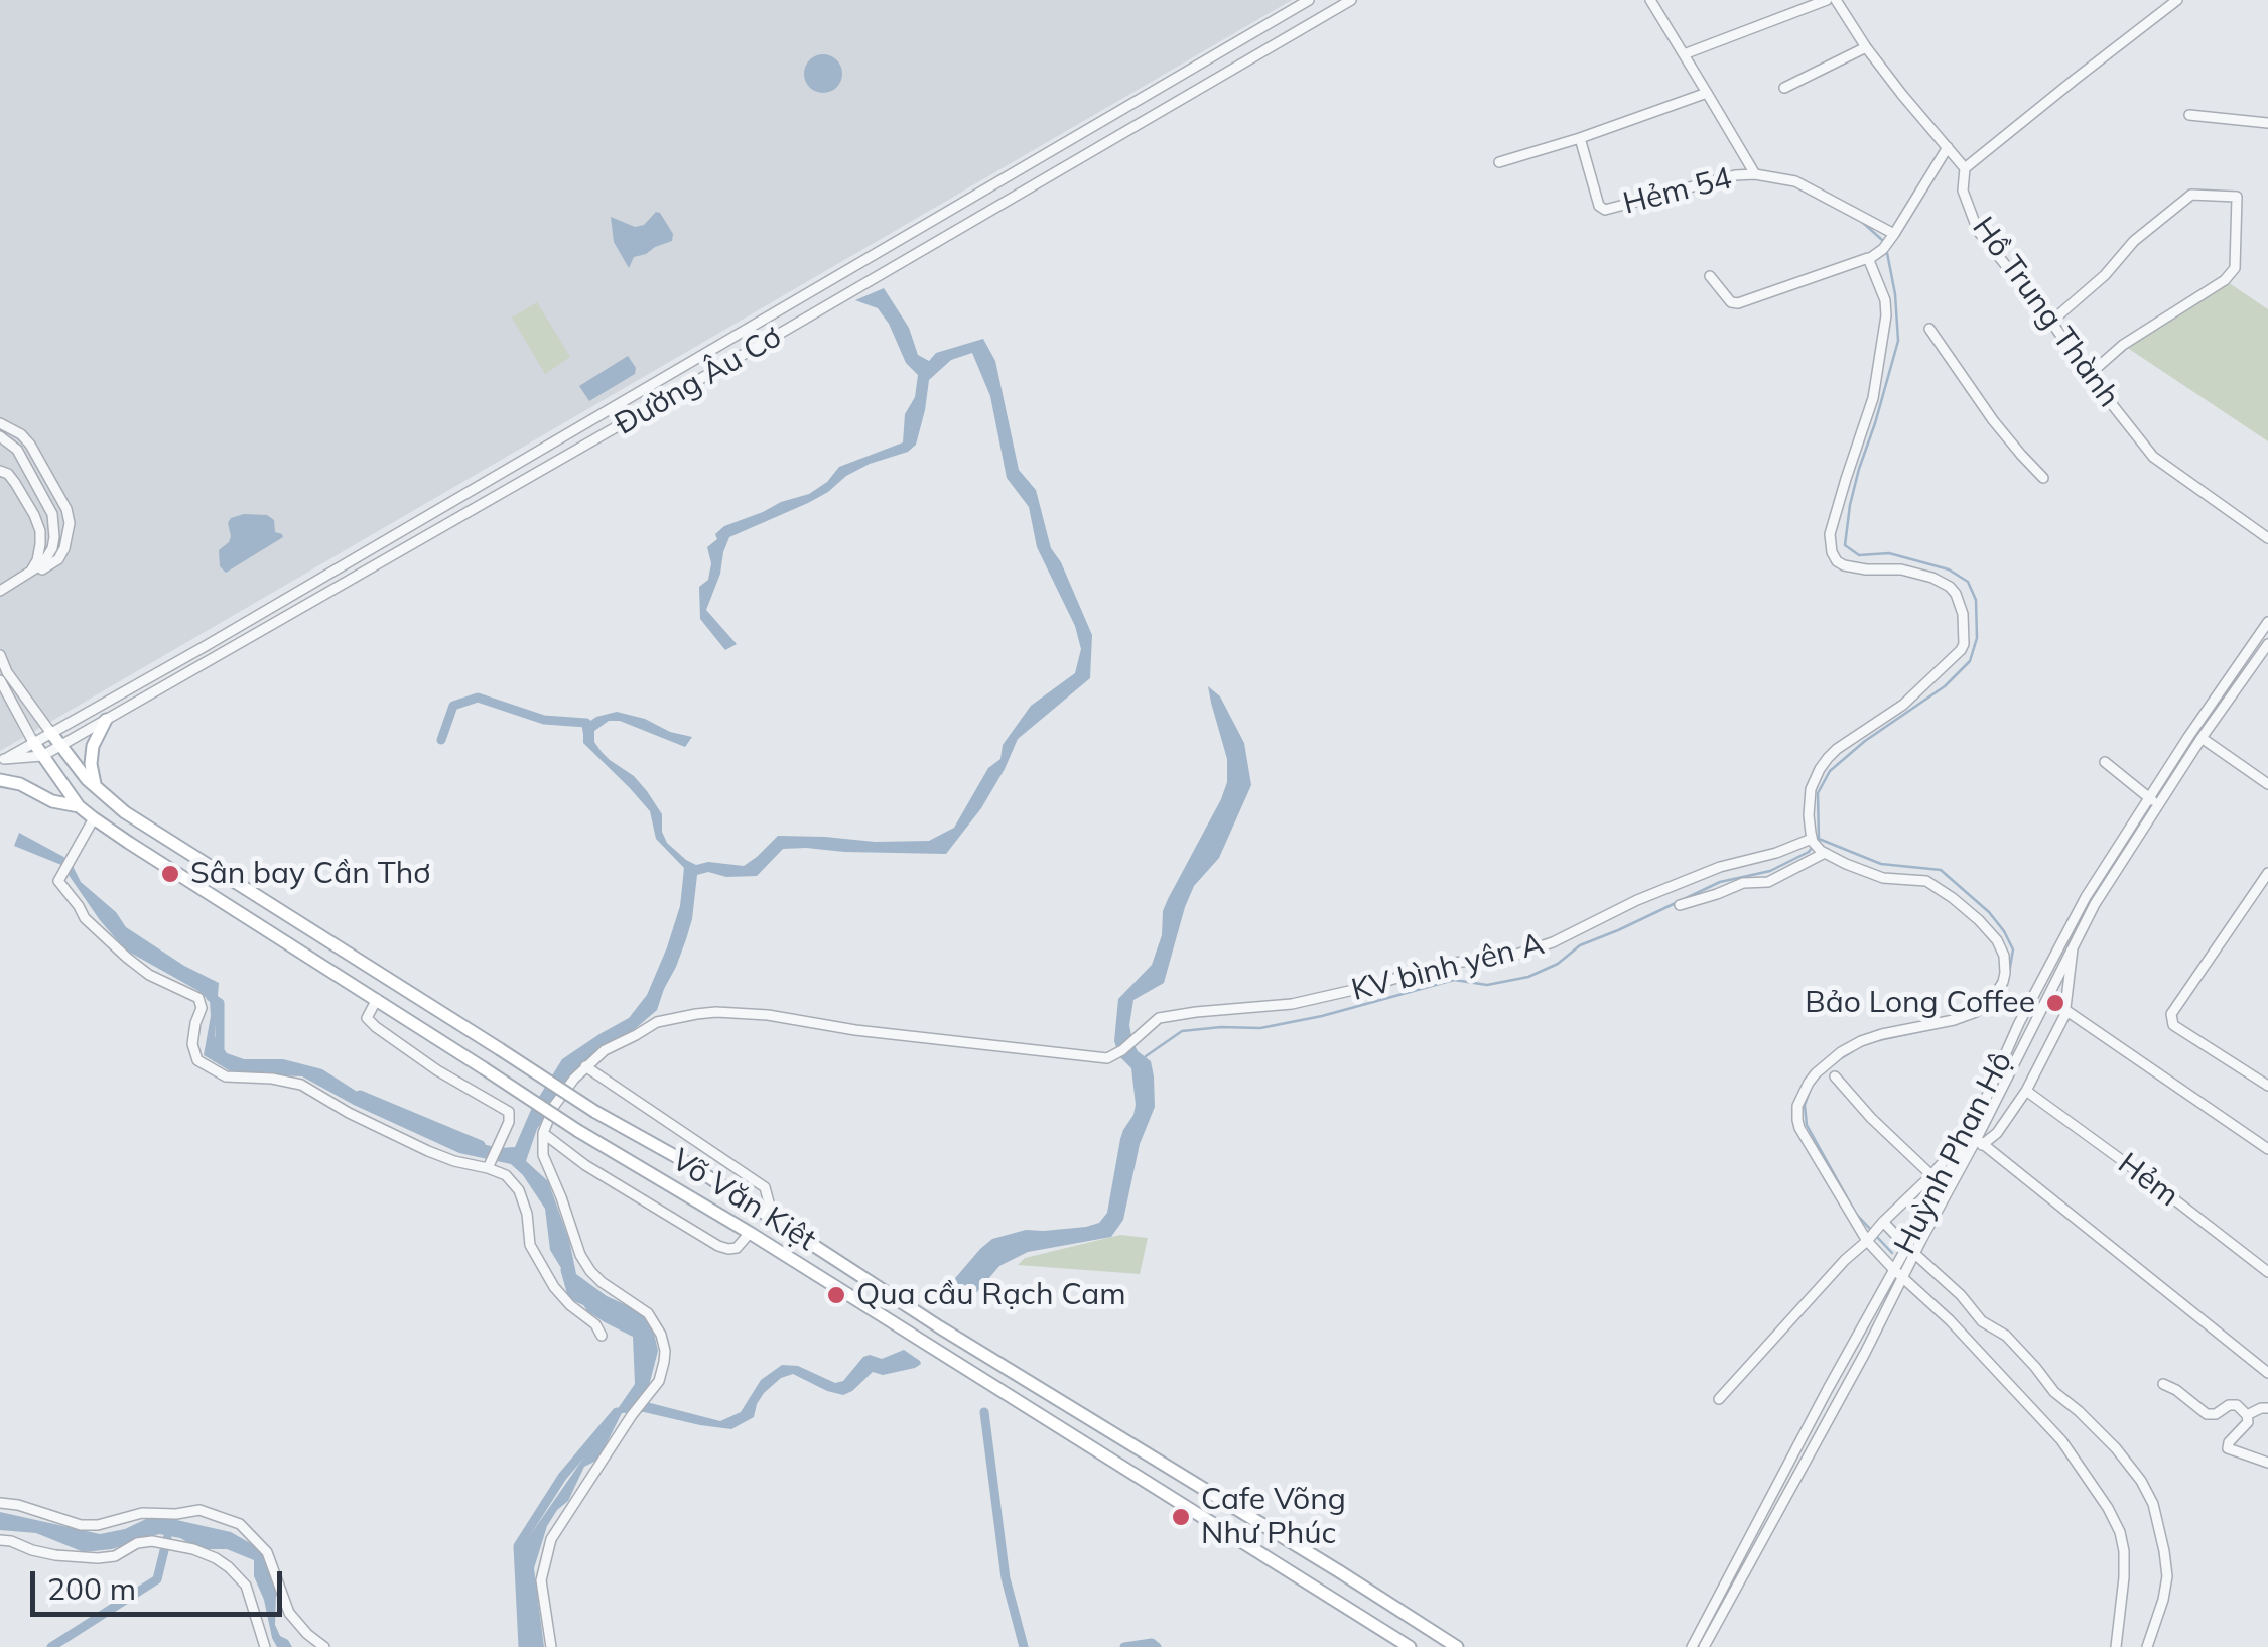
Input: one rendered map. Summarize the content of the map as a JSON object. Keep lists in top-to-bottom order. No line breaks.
{"streets":{"main road":["Võ Văn Kiệt"],"street":["Hẻm 54","Hồ Trung Thành","Đường Âu Cơ","KV bình yên A","Huỳnh Phan Hộ","Hẻm"]},"crossings":[["Đường Âu Cơ","Võ Văn Kiệt"]],"places":["Sân bay Cần Thơ","Bảo Long Coffee","Qua cầu Rạch Cam","Cafe Võng Như Phúc"],"scale_bar":"200 m"}
